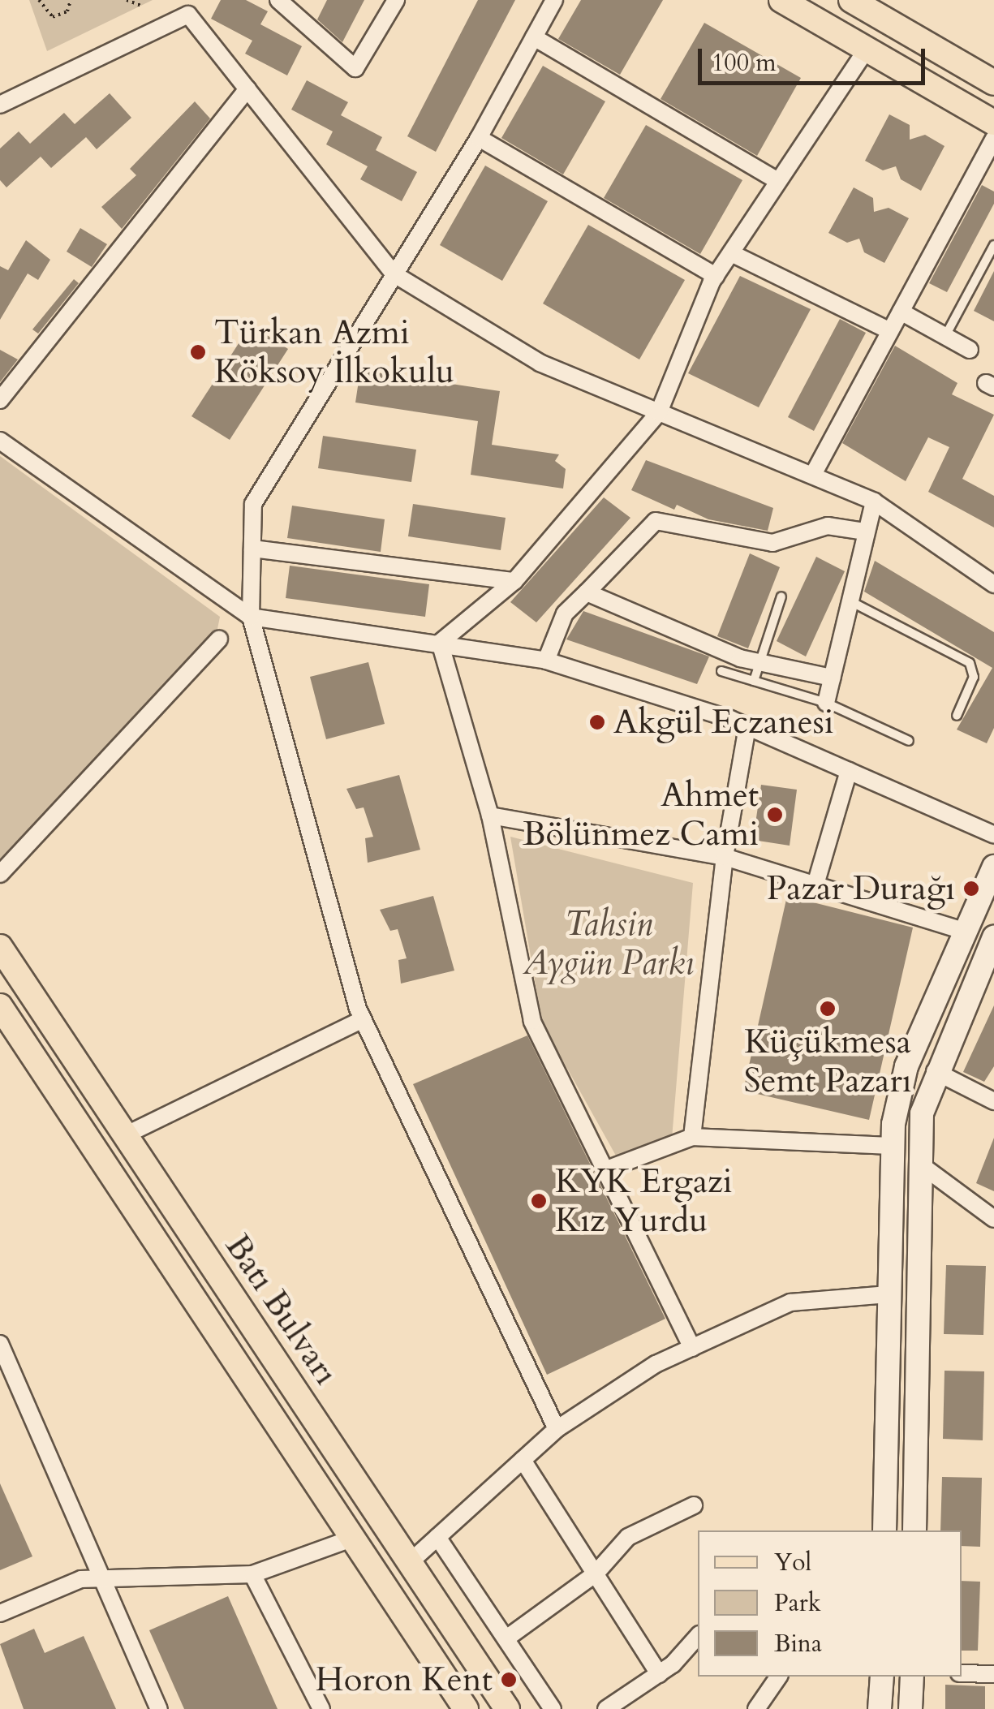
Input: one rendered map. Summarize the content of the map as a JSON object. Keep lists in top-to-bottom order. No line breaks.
{"streets":{"main road":["Batı Bulvarı"]},"parks":["Tahsin Aygün Parkı"],"places":["Türkan Azmi Köksoy İlkokulu","Akgül Eczanesi","Ahmet Bölünmez Cami","Pazar Durağı","Küçükmesa Semt Pazarı","KYK Ergazi Kız Yurdu","Horon Kent"],"legend":["Yol","Park","Bina"],"scale_bar":"100 m"}
